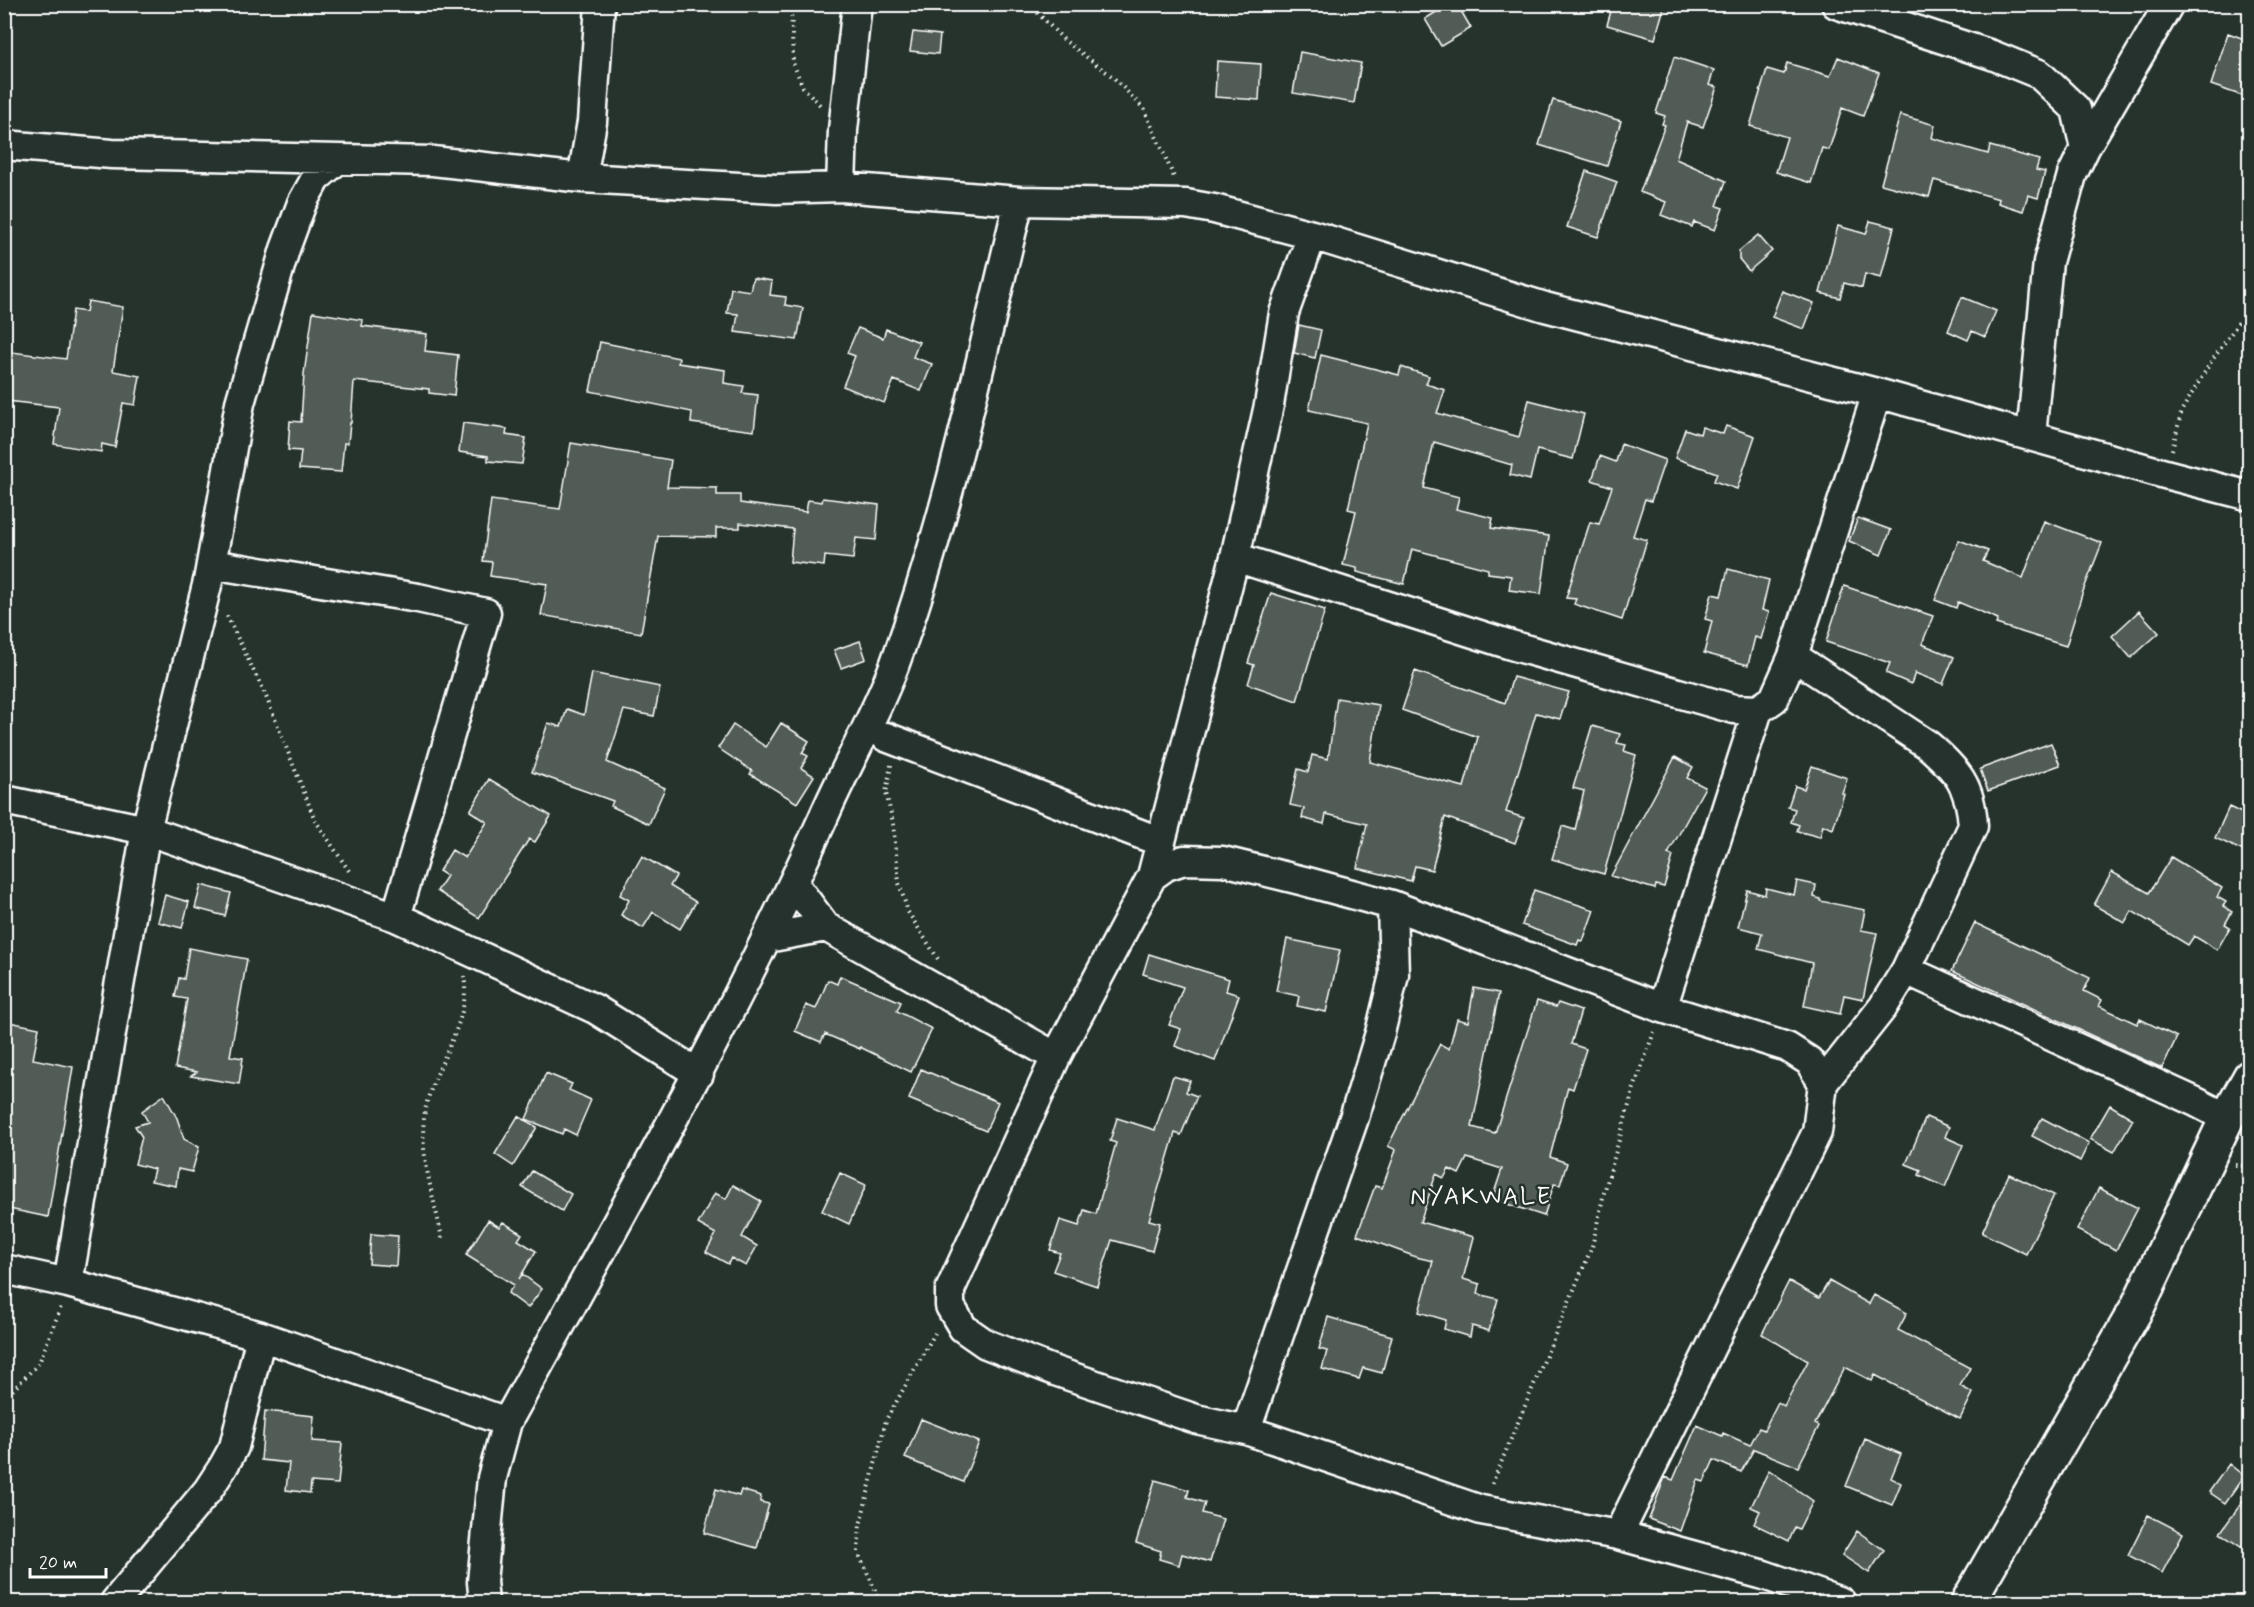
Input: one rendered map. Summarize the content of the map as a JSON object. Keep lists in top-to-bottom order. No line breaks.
{"districts":["NYAKWALE"],"scale_bar":"20 m"}
